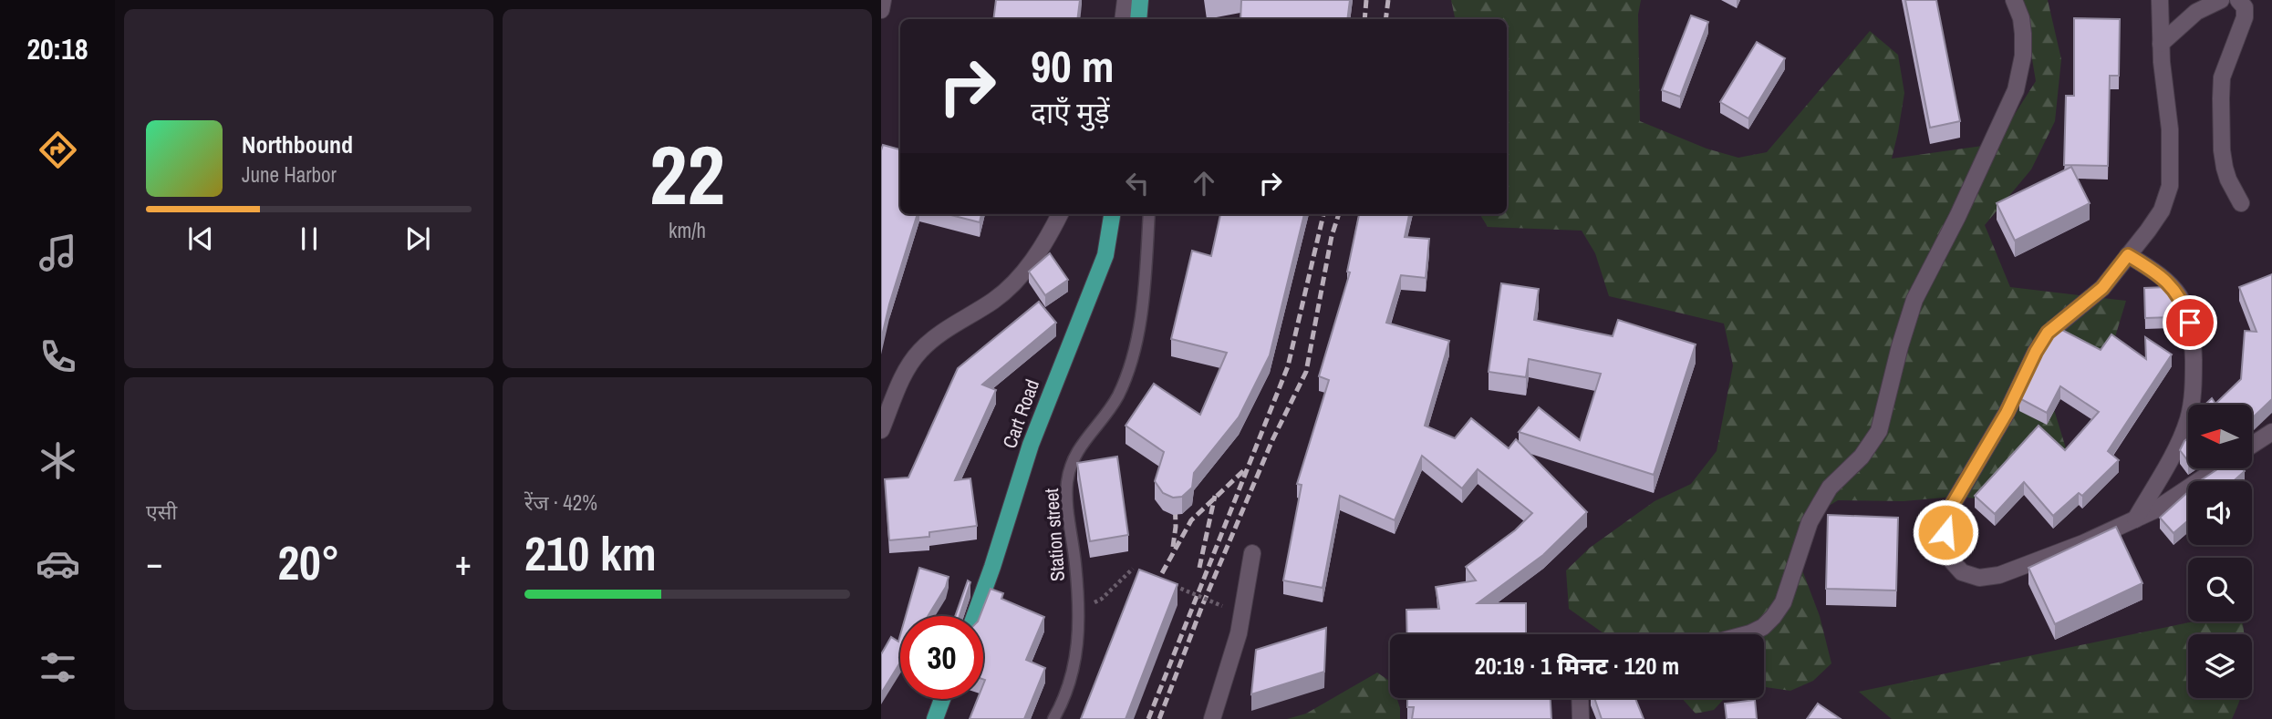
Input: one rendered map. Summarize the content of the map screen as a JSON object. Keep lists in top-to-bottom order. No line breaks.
{"streets":{"main road":["Cart Road"],"lane":["Station street"]},"north":"left","page":{"tabs":"20:18","tile":[["22","km/h"],"एसी",["रेंज · 42%","210 km"]],"turn":["90 m","दाएँ मुड़ें"],"song":["Northbound","June Harbor"],"heat":["−","20°","+"],"limit":"30","trip":"20:19 · 1 मिनट · 120 m"}}
